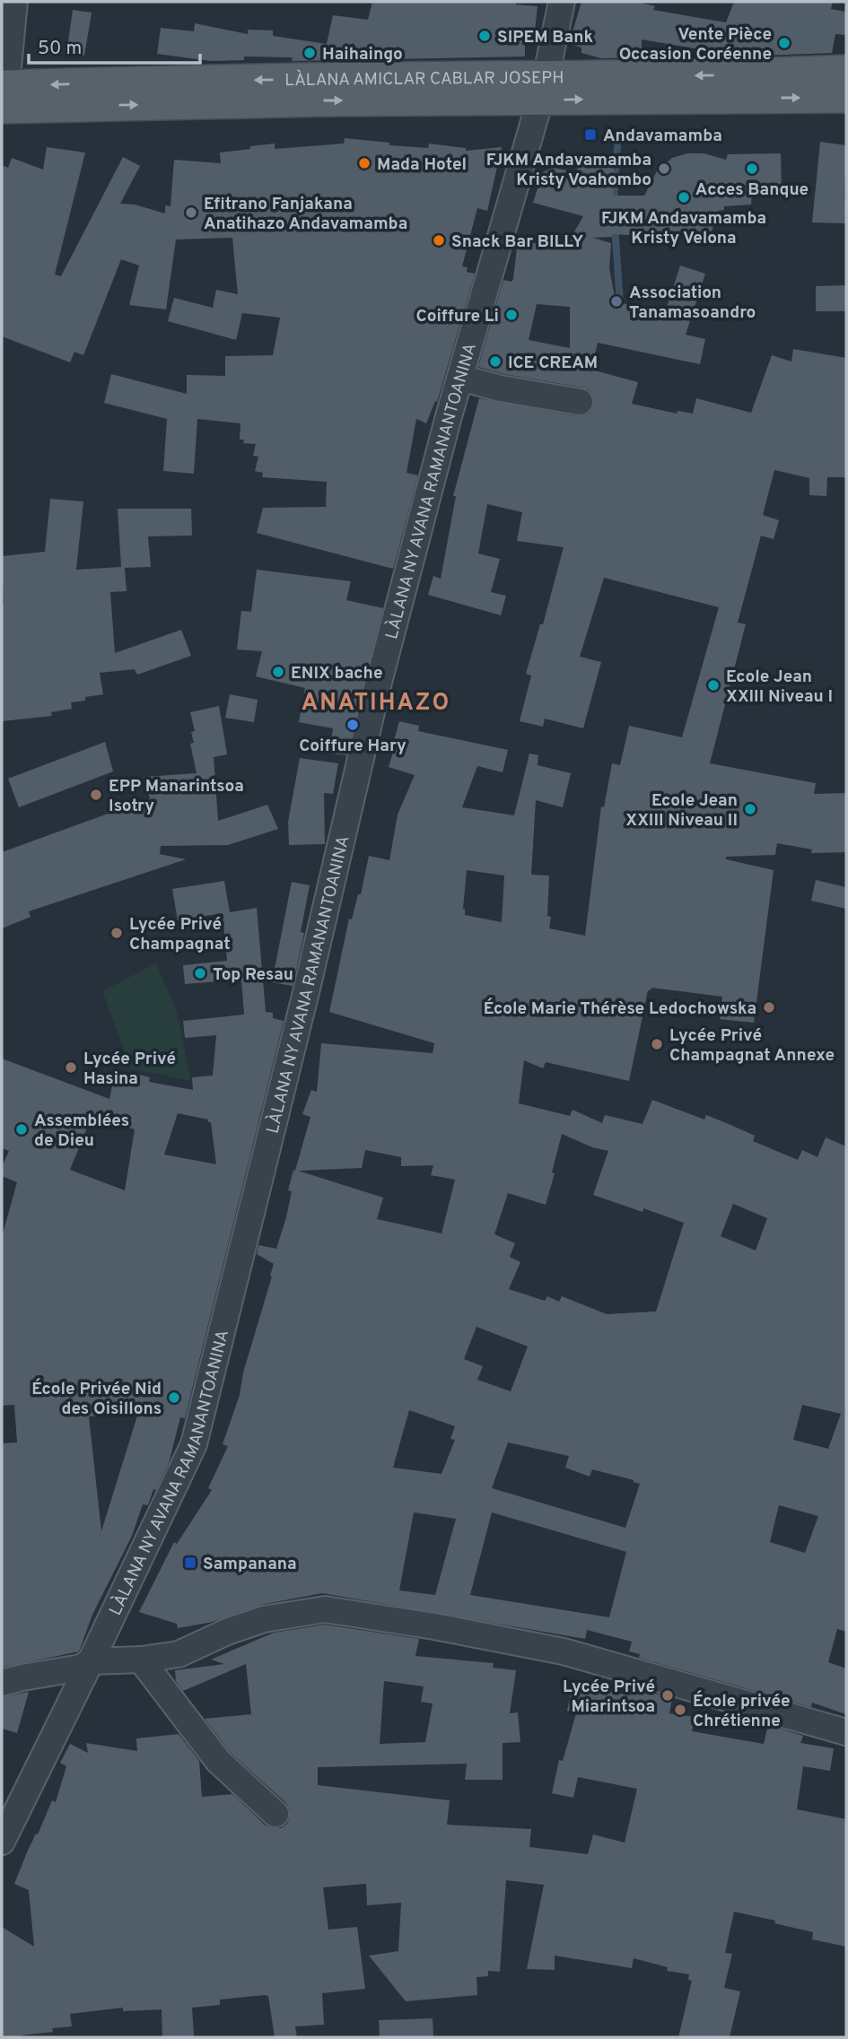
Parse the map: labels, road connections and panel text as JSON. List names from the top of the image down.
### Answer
{
  "streets": {
    "main road": ["LÀLANA AMICLAR CABLAR JOSEPH"],
    "street": ["LÀLANA NY AVANA RAMANANTOANINA"]
  },
  "crossings": [
    ["LÀLANA AMICLAR CABLAR JOSEPH", "LÀLANA NY AVANA RAMANANTOANINA"]
  ],
  "districts": ["ANATIHAZO"],
  "places": {
    "other": [
      "SIPEM Bank",
      "Vente Pièce Occasion Coréenne",
      "Haihaingo",
      "Mada Hotel",
      "FJKM Andavamamba Kristy Voahombo",
      "Acces Banque",
      "FJKM Andavamamba Kristy Velona",
      "Efitrano Fanjakana Anatihazo Andavamamba",
      "Snack Bar BILLY",
      "Association Tanamasoandro",
      "Coiffure Li",
      "ICE CREAM",
      "ENIX bache",
      "Ecole Jean XXIII Niveau I",
      "Coiffure Hary",
      "EPP Manarintsoa Isotry",
      "Ecole Jean XXIII Niveau II",
      "Lycée Privé Champagnat",
      "Top Resau",
      "École Marie Thérèse Ledochowska",
      "Lycée Privé Champagnat Annexe",
      "Lycée Privé Hasina",
      "Assemblées de Dieu",
      "École Privée Nid des Oisillons",
      "Lycée Privé Miarintsoa",
      "École privée Chrétienne"
    ],
    "transit": ["Andavamamba", "Sampanana"]
  },
  "scale_bar": "50 m"
}
